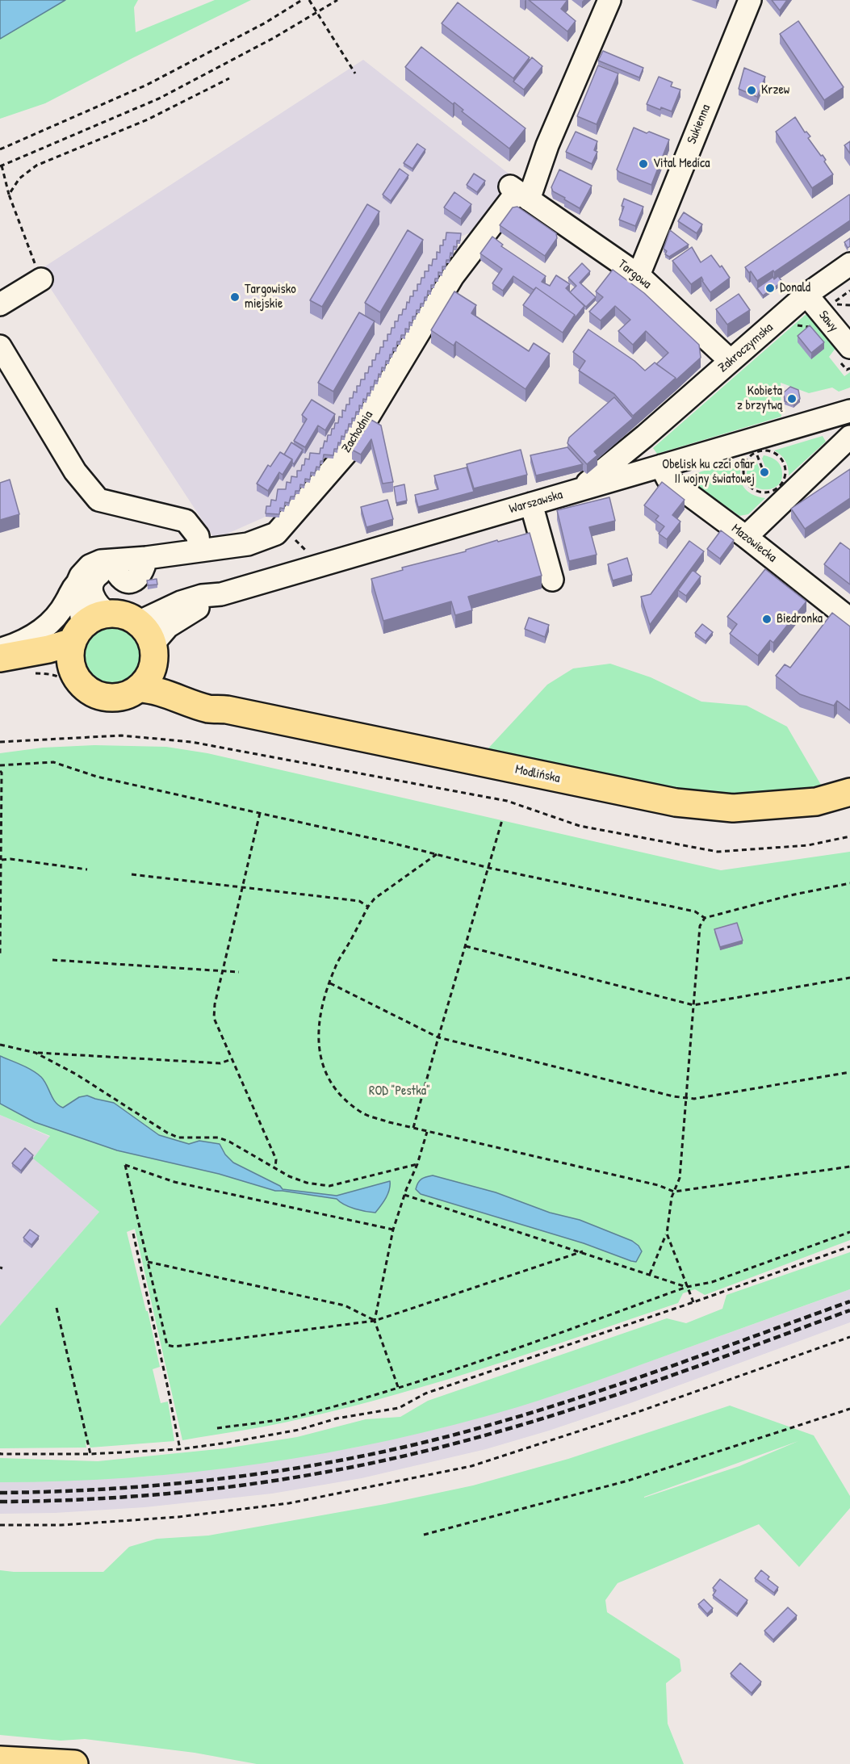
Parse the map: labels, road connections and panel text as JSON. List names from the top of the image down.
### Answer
{
  "streets": {
    "main road": ["Modlińska"],
    "street": [
      "Sukienna",
      "Targowa",
      "Sawy",
      "Zakroczymska",
      "Zachodnia",
      "Warszawska",
      "Mazowiecka"
    ]
  },
  "crossings": [
    ["Sukienna", "Targowa"],
    ["Targowa", "Zakroczymska"],
    ["Targowa", "Zachodnia"],
    ["Sawy", "Zakroczymska"],
    ["Zakroczymska", "Warszawska"],
    ["Warszawska", "Mazowiecka"],
    ["Warszawska", "Modlińska"]
  ],
  "parks": ["ROD \"Pestka\""],
  "places": [
    "Krzew",
    "Vital Medica",
    "Donald",
    "Targowisko miejskie",
    "Kobieta z brzytwą",
    "Obelisk ku czci ofiar II wojny światowej",
    "Biedronka"
  ]
}
